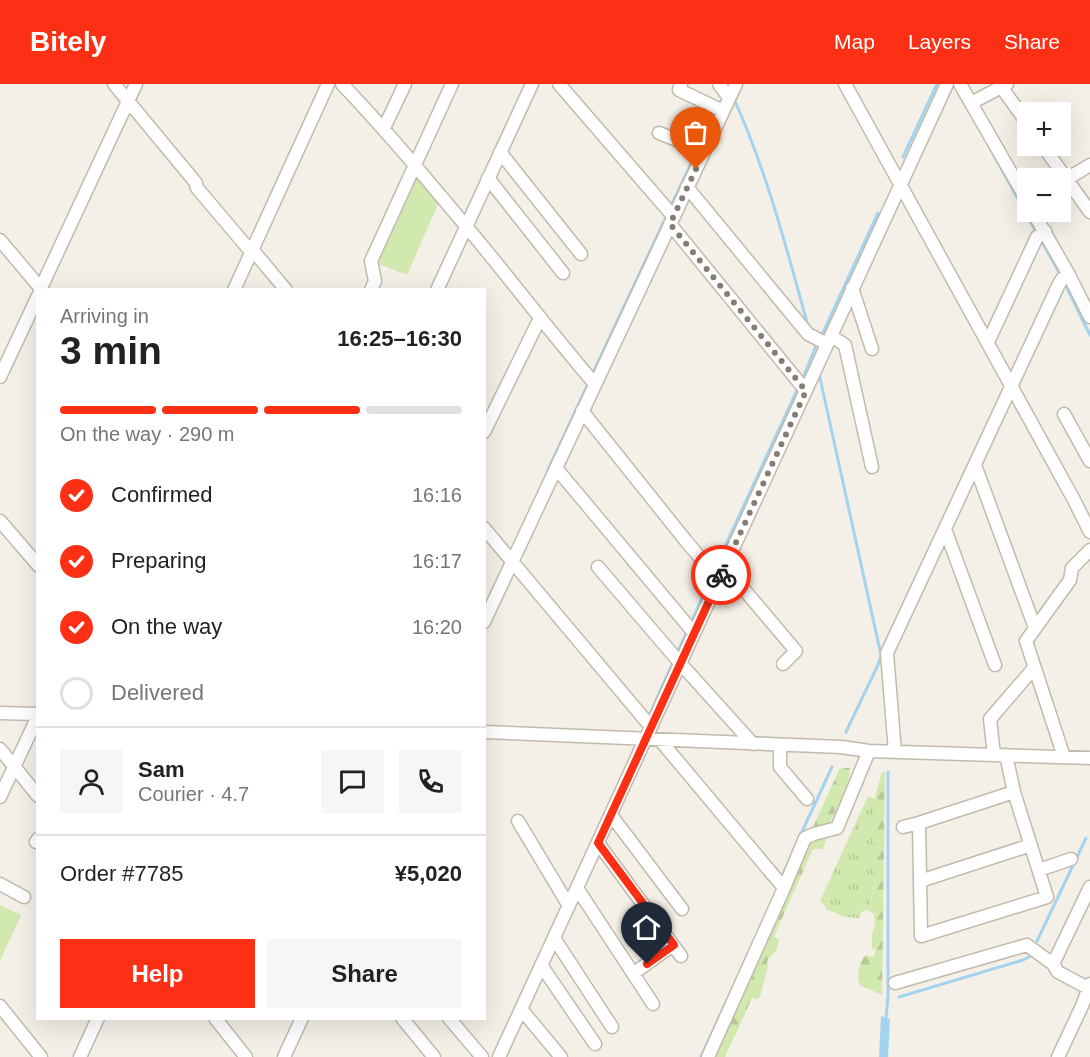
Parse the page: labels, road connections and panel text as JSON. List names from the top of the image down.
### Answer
{
  "page": {
    "header": "Bitely",
    "nav": ["Map", "Layers", "Share"],
    "map_buttons": ["+", "−"],
    "heading": ["3 min", "Arriving in", "16:25–16:30"],
    "panel": [
      "Sam",
      "Courier · 4.7",
      "Order #7785",
      "¥5,020"
    ],
    "bar": "On the way · 290 m",
    "list": [
      ["Confirmed", "16:16"],
      ["Preparing", "16:17"],
      ["On the way", "16:20"],
      "Delivered"
    ],
    "buttons": ["Help", "Share"]
  }
}
